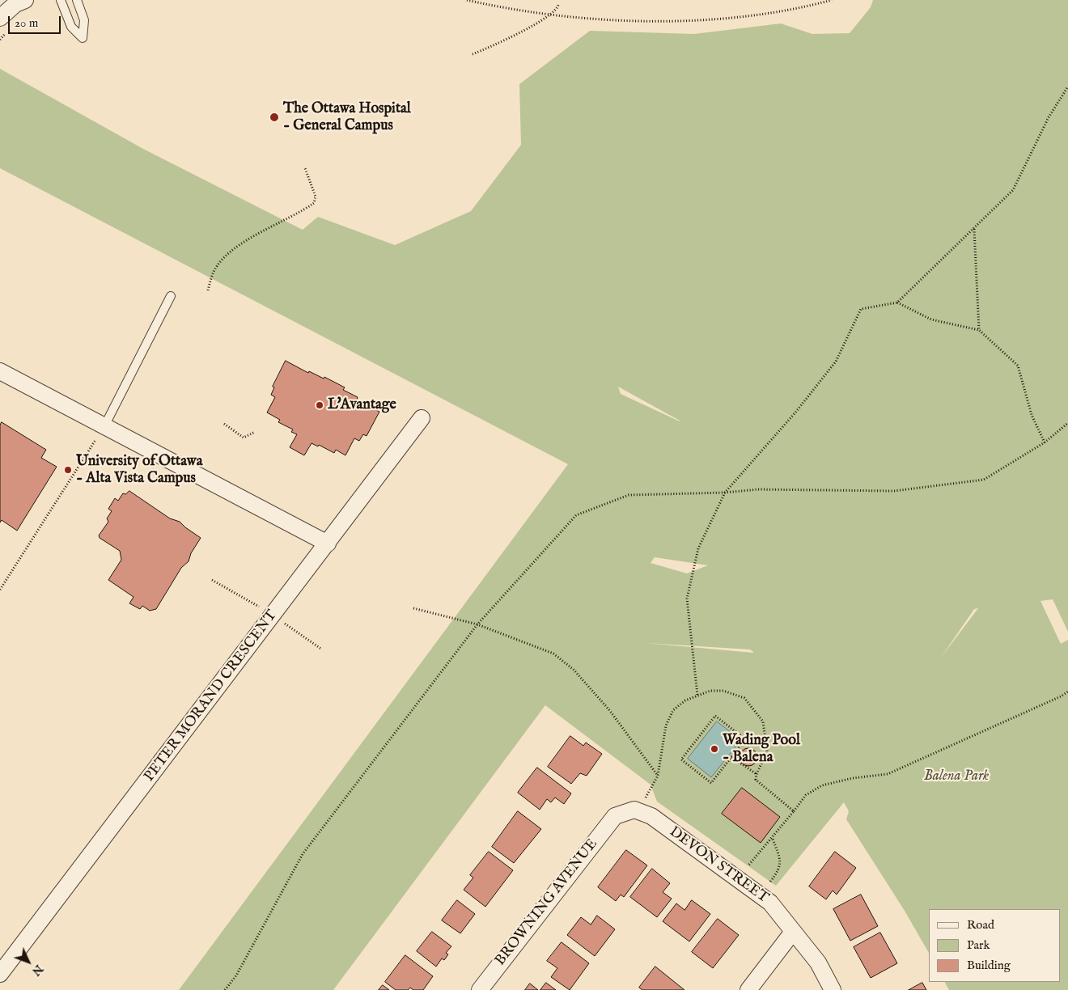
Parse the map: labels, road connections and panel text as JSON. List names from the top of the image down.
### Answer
{
  "streets": {
    "street": ["PETER MORAND CRESCENT", "DEVON STREET", "BROWNING AVENUE"]
  },
  "crossings": [
    ["DEVON STREET", "BROWNING AVENUE"]
  ],
  "parks": ["Balena Park"],
  "places": [
    "The Ottawa Hospital - General Campus",
    "L'Avantage",
    "University of Ottawa - Alta Vista Campus",
    "Wading Pool - Balena"
  ],
  "legend": ["Road", "Park", "Building"],
  "scale_bar": "20 m",
  "north": "bottom right"
}
